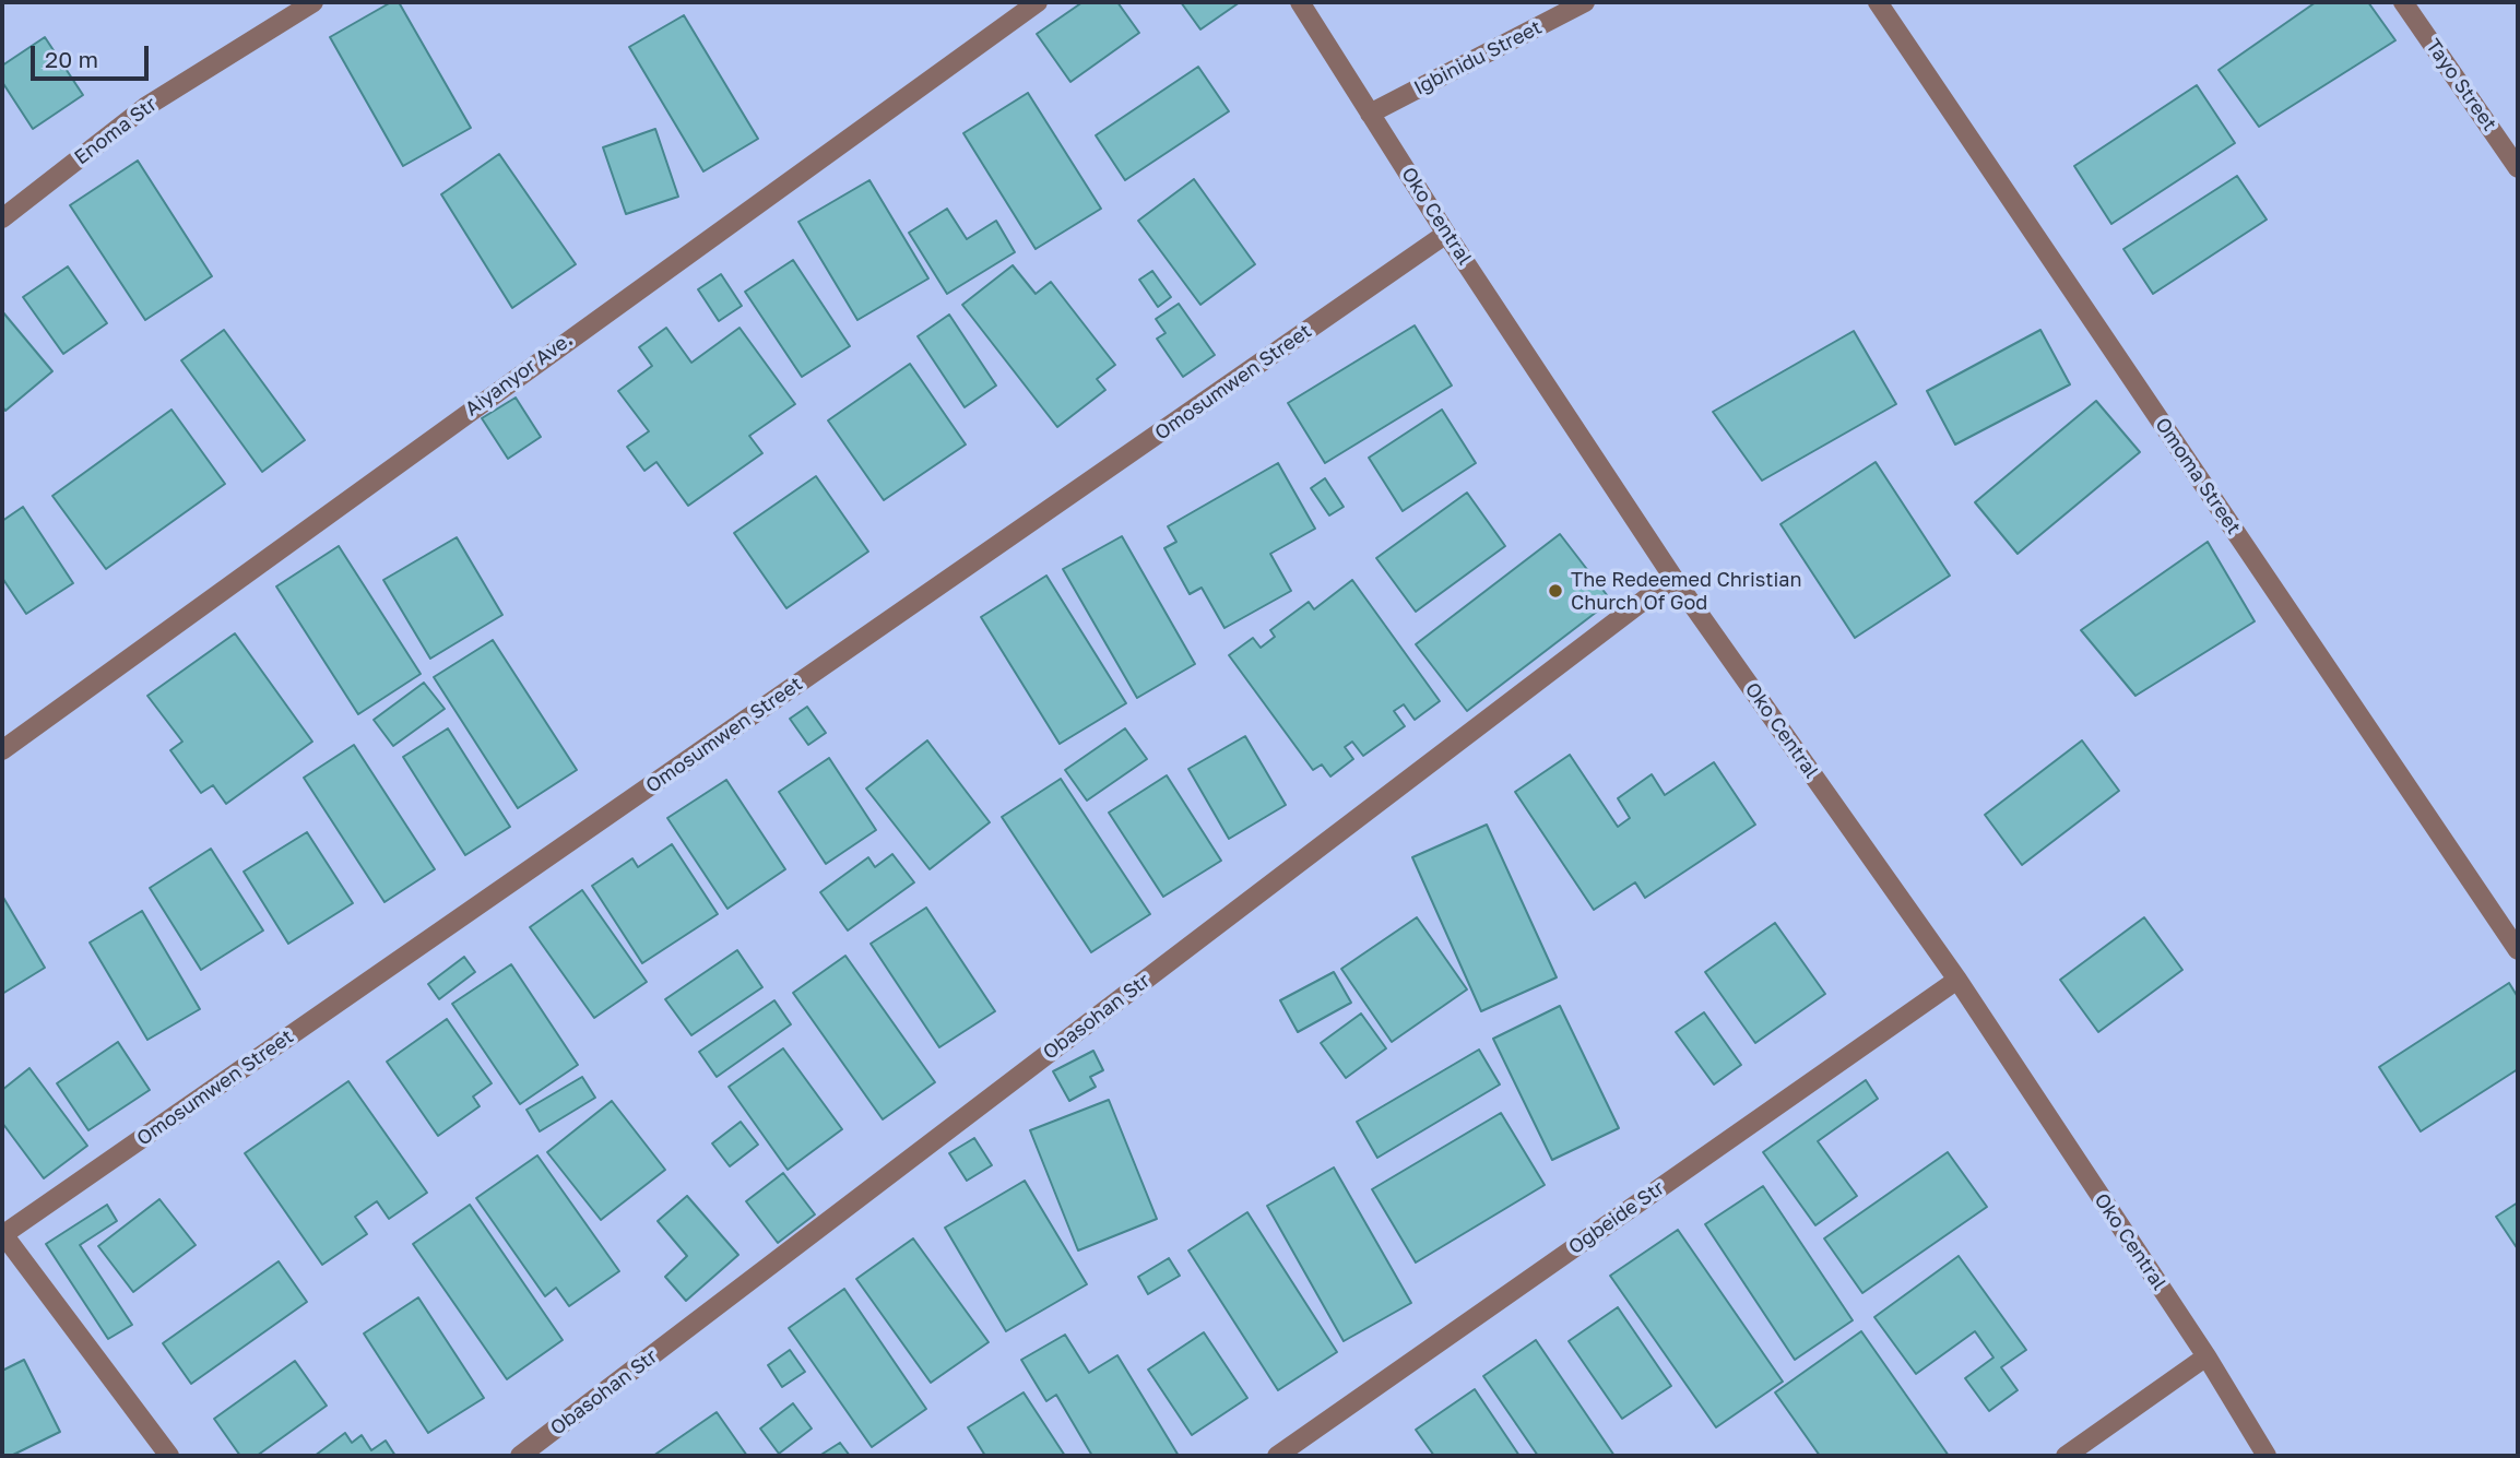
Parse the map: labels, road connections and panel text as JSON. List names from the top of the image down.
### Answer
{
  "streets": {
    "street": [
      "Igbinidu Street",
      "Tayo Street",
      "Enoma Str",
      "Oko Central",
      "Aiyanyor Ave.",
      "Omosumwen Street",
      "Omoma Street",
      "Obasohan Str",
      "Ogbeide Str"
    ]
  },
  "crossings": [
    ["Igbinidu Street", "Oko Central"],
    ["Oko Central", "Omosumwen Street"],
    ["Oko Central", "Obasohan Str"],
    ["Oko Central", "Ogbeide Str"]
  ],
  "places": ["The Redeemed Christian Church Of God"],
  "scale_bar": "20 m"
}
